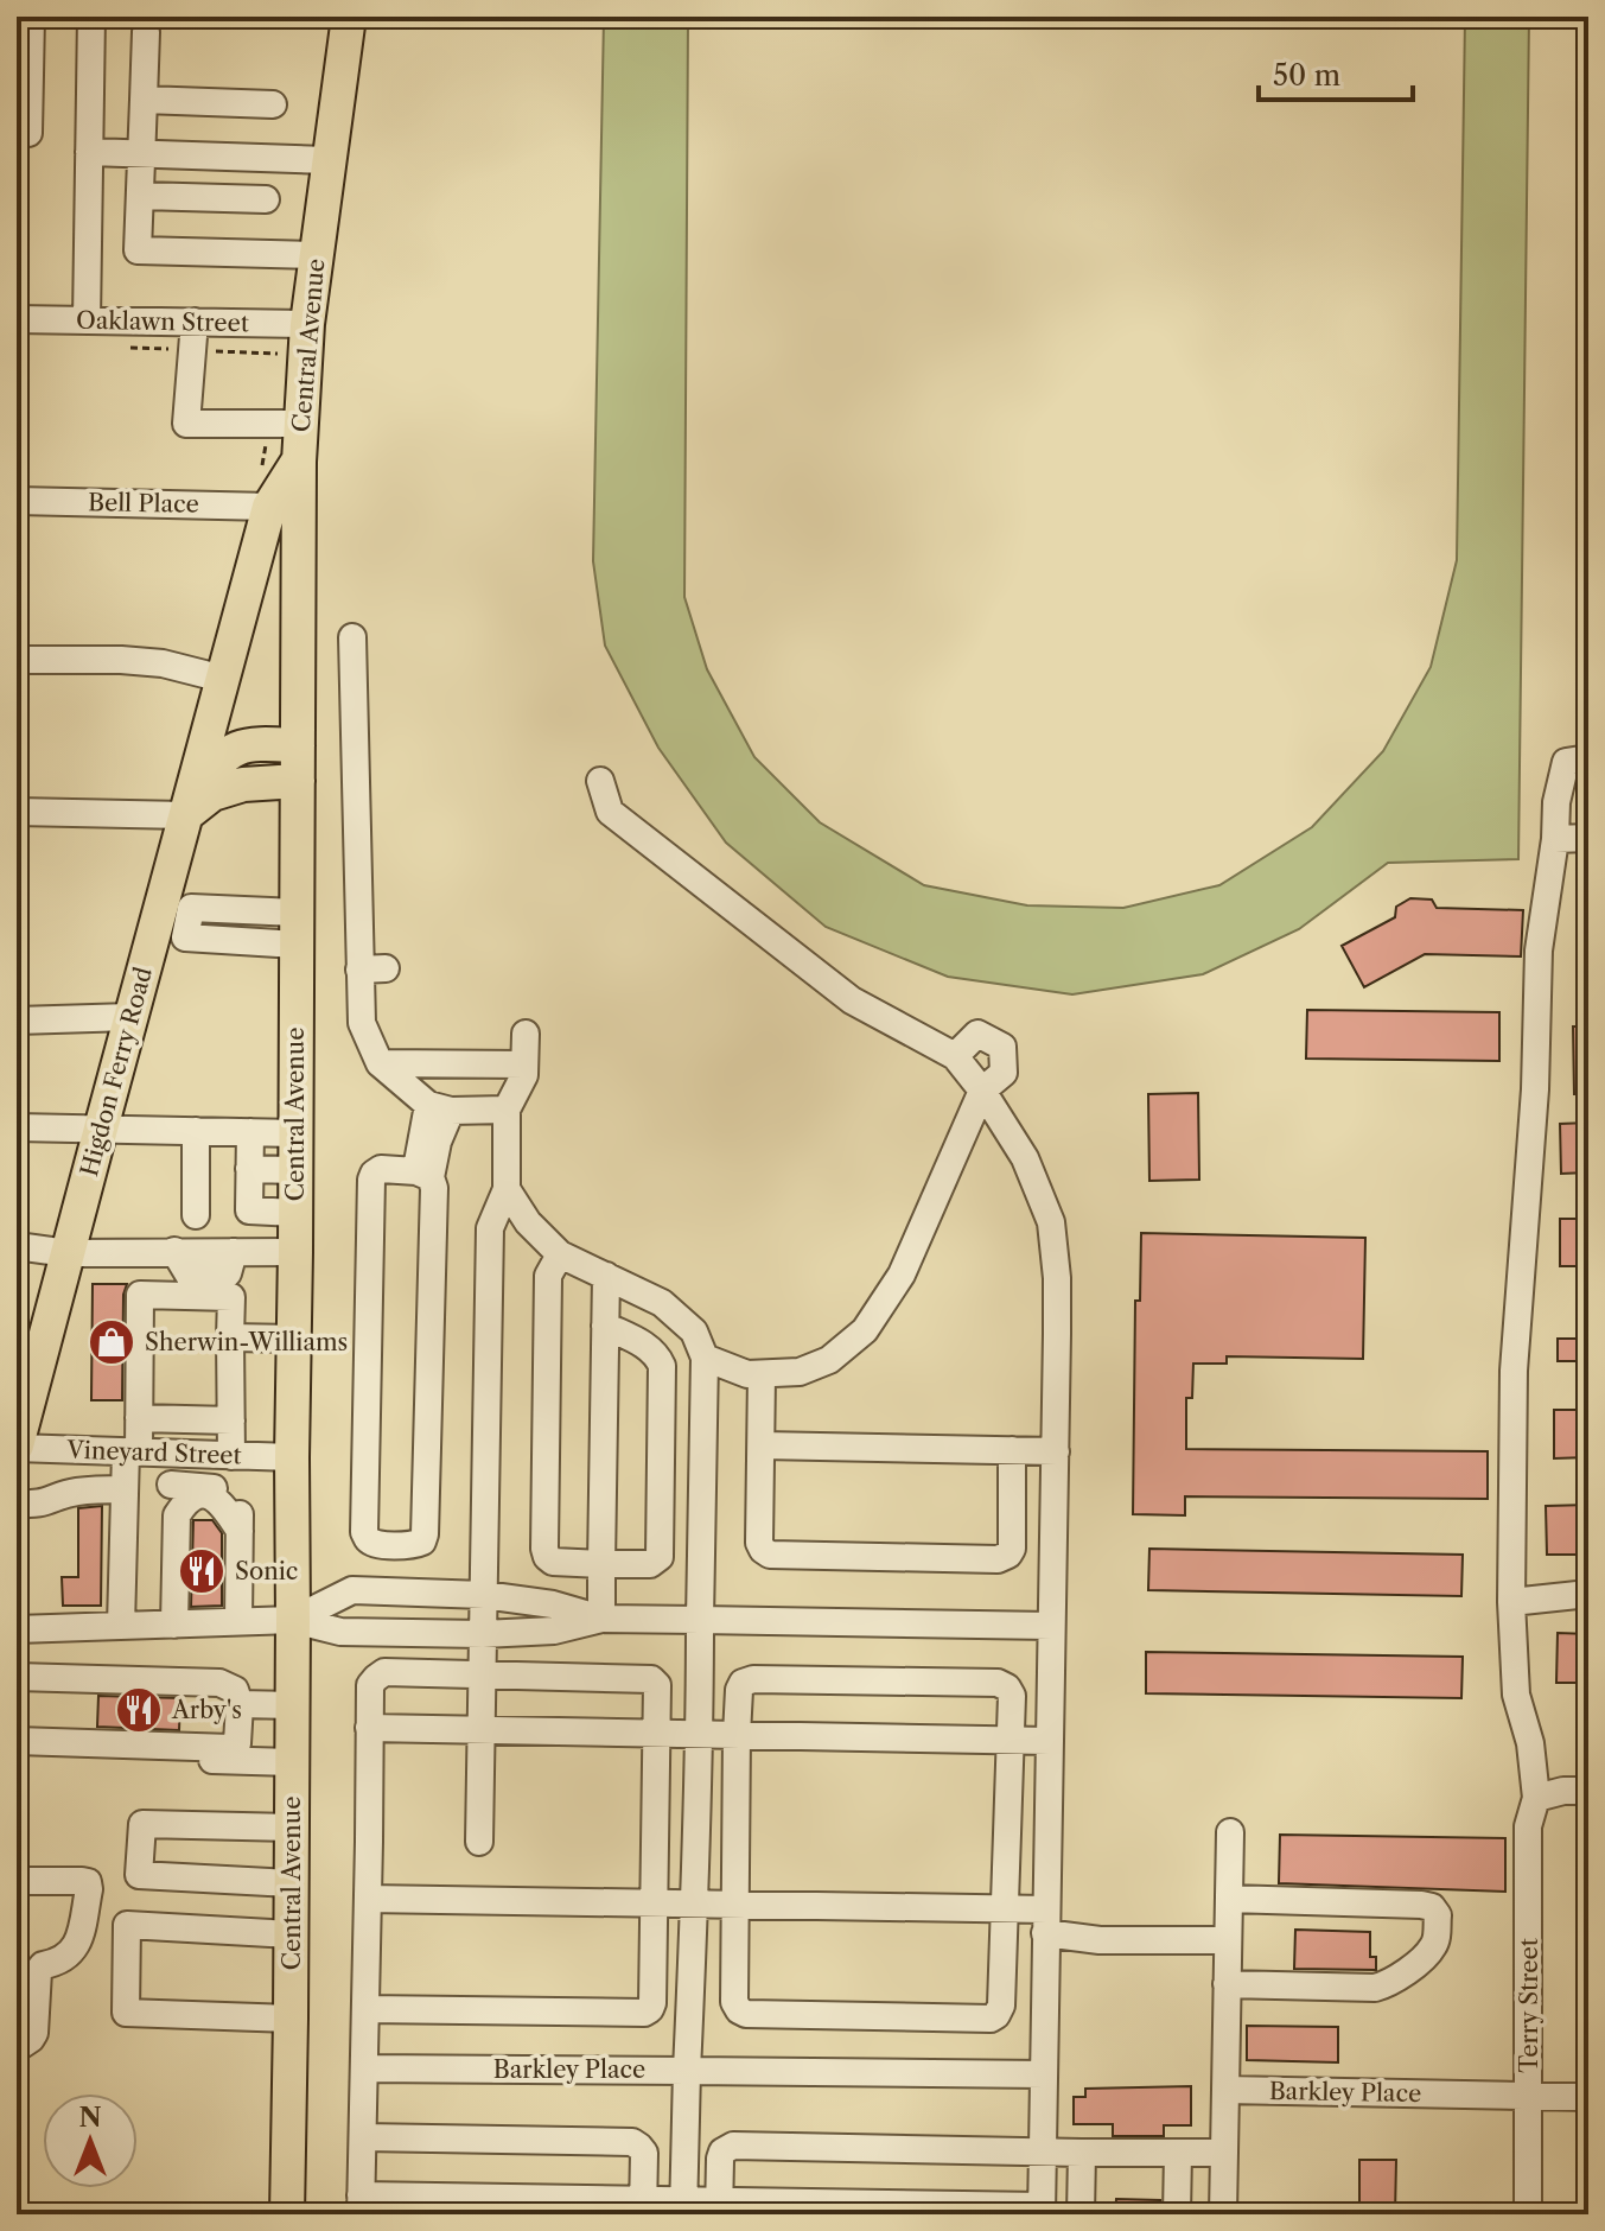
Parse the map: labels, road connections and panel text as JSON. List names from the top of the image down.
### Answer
{
  "streets": {
    "main road": ["Central Avenue", "Higdon Ferry Road"],
    "street": [
      "Oaklawn Street",
      "Bell Place",
      "Vineyard Street",
      "Terry Street",
      "Barkley Place"
    ]
  },
  "crossings": [
    ["Oaklawn Street", "Central Avenue"],
    ["Central Avenue", "Vineyard Street"],
    ["Higdon Ferry Road", "Vineyard Street"],
    ["Terry Street", "Barkley Place"]
  ],
  "places": {
    "shop": ["Sherwin-Williams"],
    "restaurant": ["Sonic", "Arby's"]
  },
  "scale_bar": "50 m",
  "north": "top"
}
